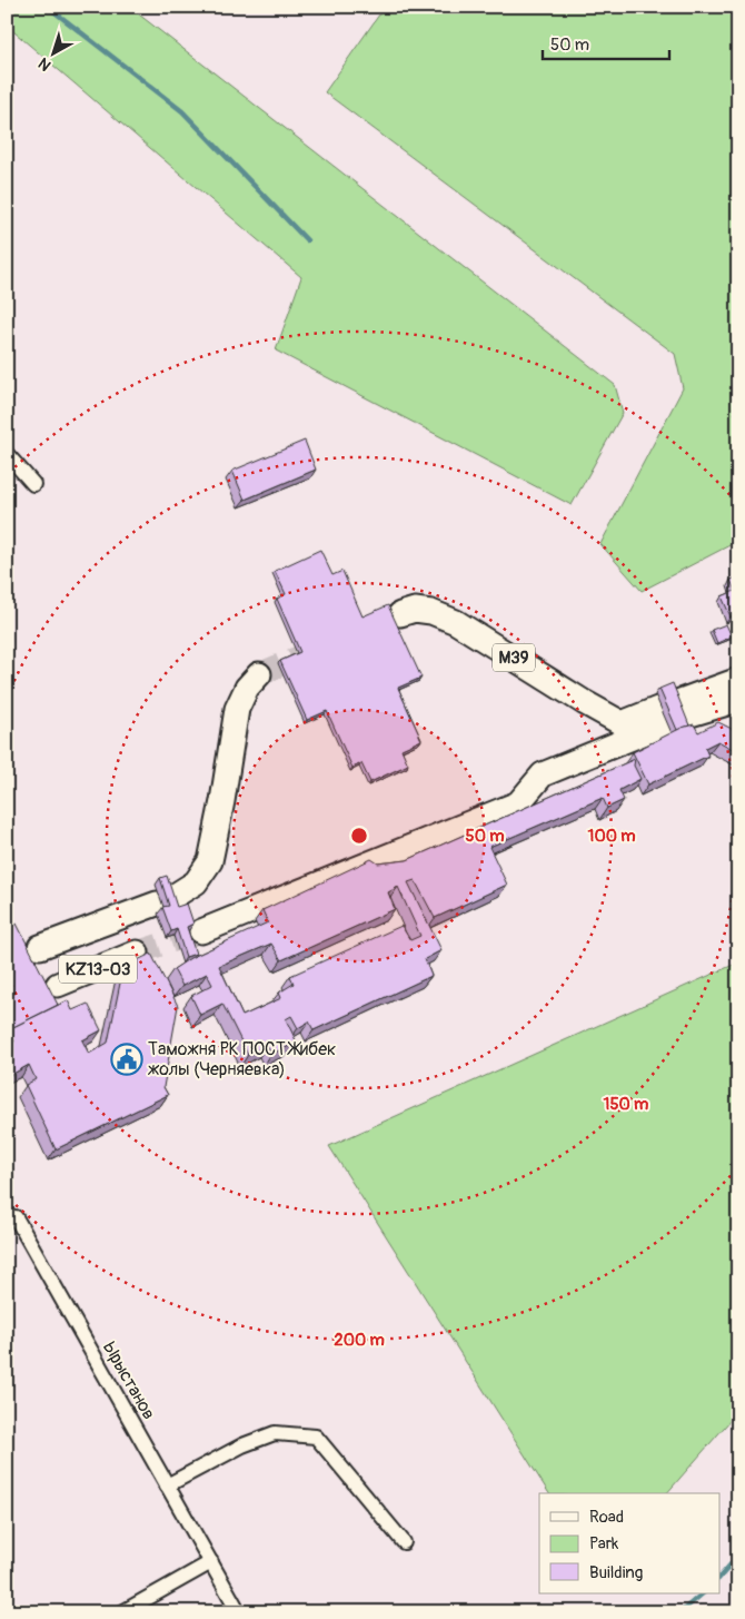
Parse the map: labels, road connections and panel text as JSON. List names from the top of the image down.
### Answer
{
  "streets": {
    "highway": ["M39", "KZ13-03"],
    "street": ["Ырыстанов"]
  },
  "places": {
    "public building": ["Таможня РК ПОСТ Жибек жолы (Черняевка)"]
  },
  "legend": ["Road", "Park", "Building"],
  "scale_bar": "50 m",
  "north": "bottom left",
  "rings": [
    "50 m",
    "100 m",
    "150 m",
    "200 m"
  ]
}
